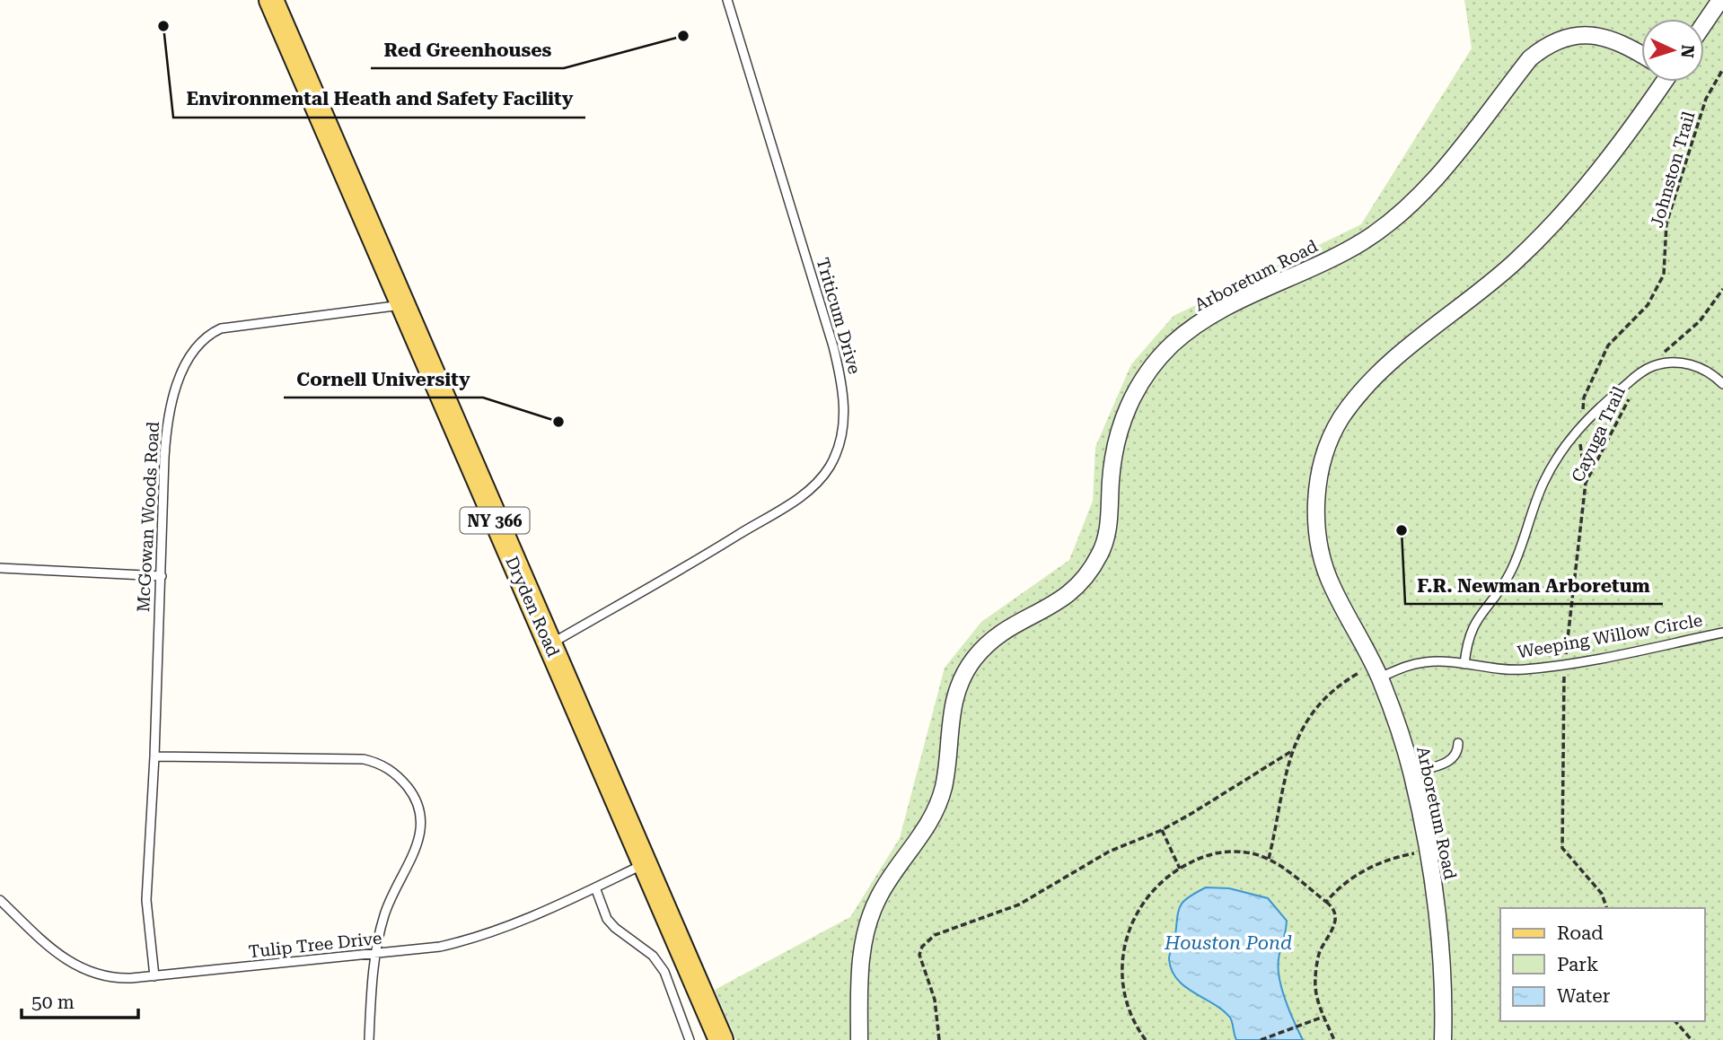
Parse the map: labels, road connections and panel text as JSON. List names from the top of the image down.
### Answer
{
  "streets": {
    "main road": ["NY 366", "Dryden Road"],
    "street": ["Arboretum Road"],
    "lane": [
      "Triticum Drive",
      "McGowan Woods Road",
      "Weeping Willow Circle",
      "Tulip Tree Drive"
    ],
    "path": ["Johnston Trail", "Cayuga Trail"]
  },
  "crossings": [
    ["Johnston Trail", "Cayuga Trail"],
    ["Arboretum Road", "Weeping Willow Circle"],
    ["Triticum Drive", "Dryden Road"],
    ["Cayuga Trail", "Weeping Willow Circle"],
    ["McGowan Woods Road", "Dryden Road"],
    ["McGowan Woods Road", "Tulip Tree Drive"],
    ["Dryden Road", "Tulip Tree Drive"]
  ],
  "water": ["Houston Pond"],
  "places": [
    "Environmental Heath and Safety Facility",
    "Red Greenhouses",
    "Cornell University",
    "F.R. Newman Arboretum"
  ],
  "legend": ["Road", "Park", "Water"],
  "scale_bar": "50 m",
  "north": "right"
}
